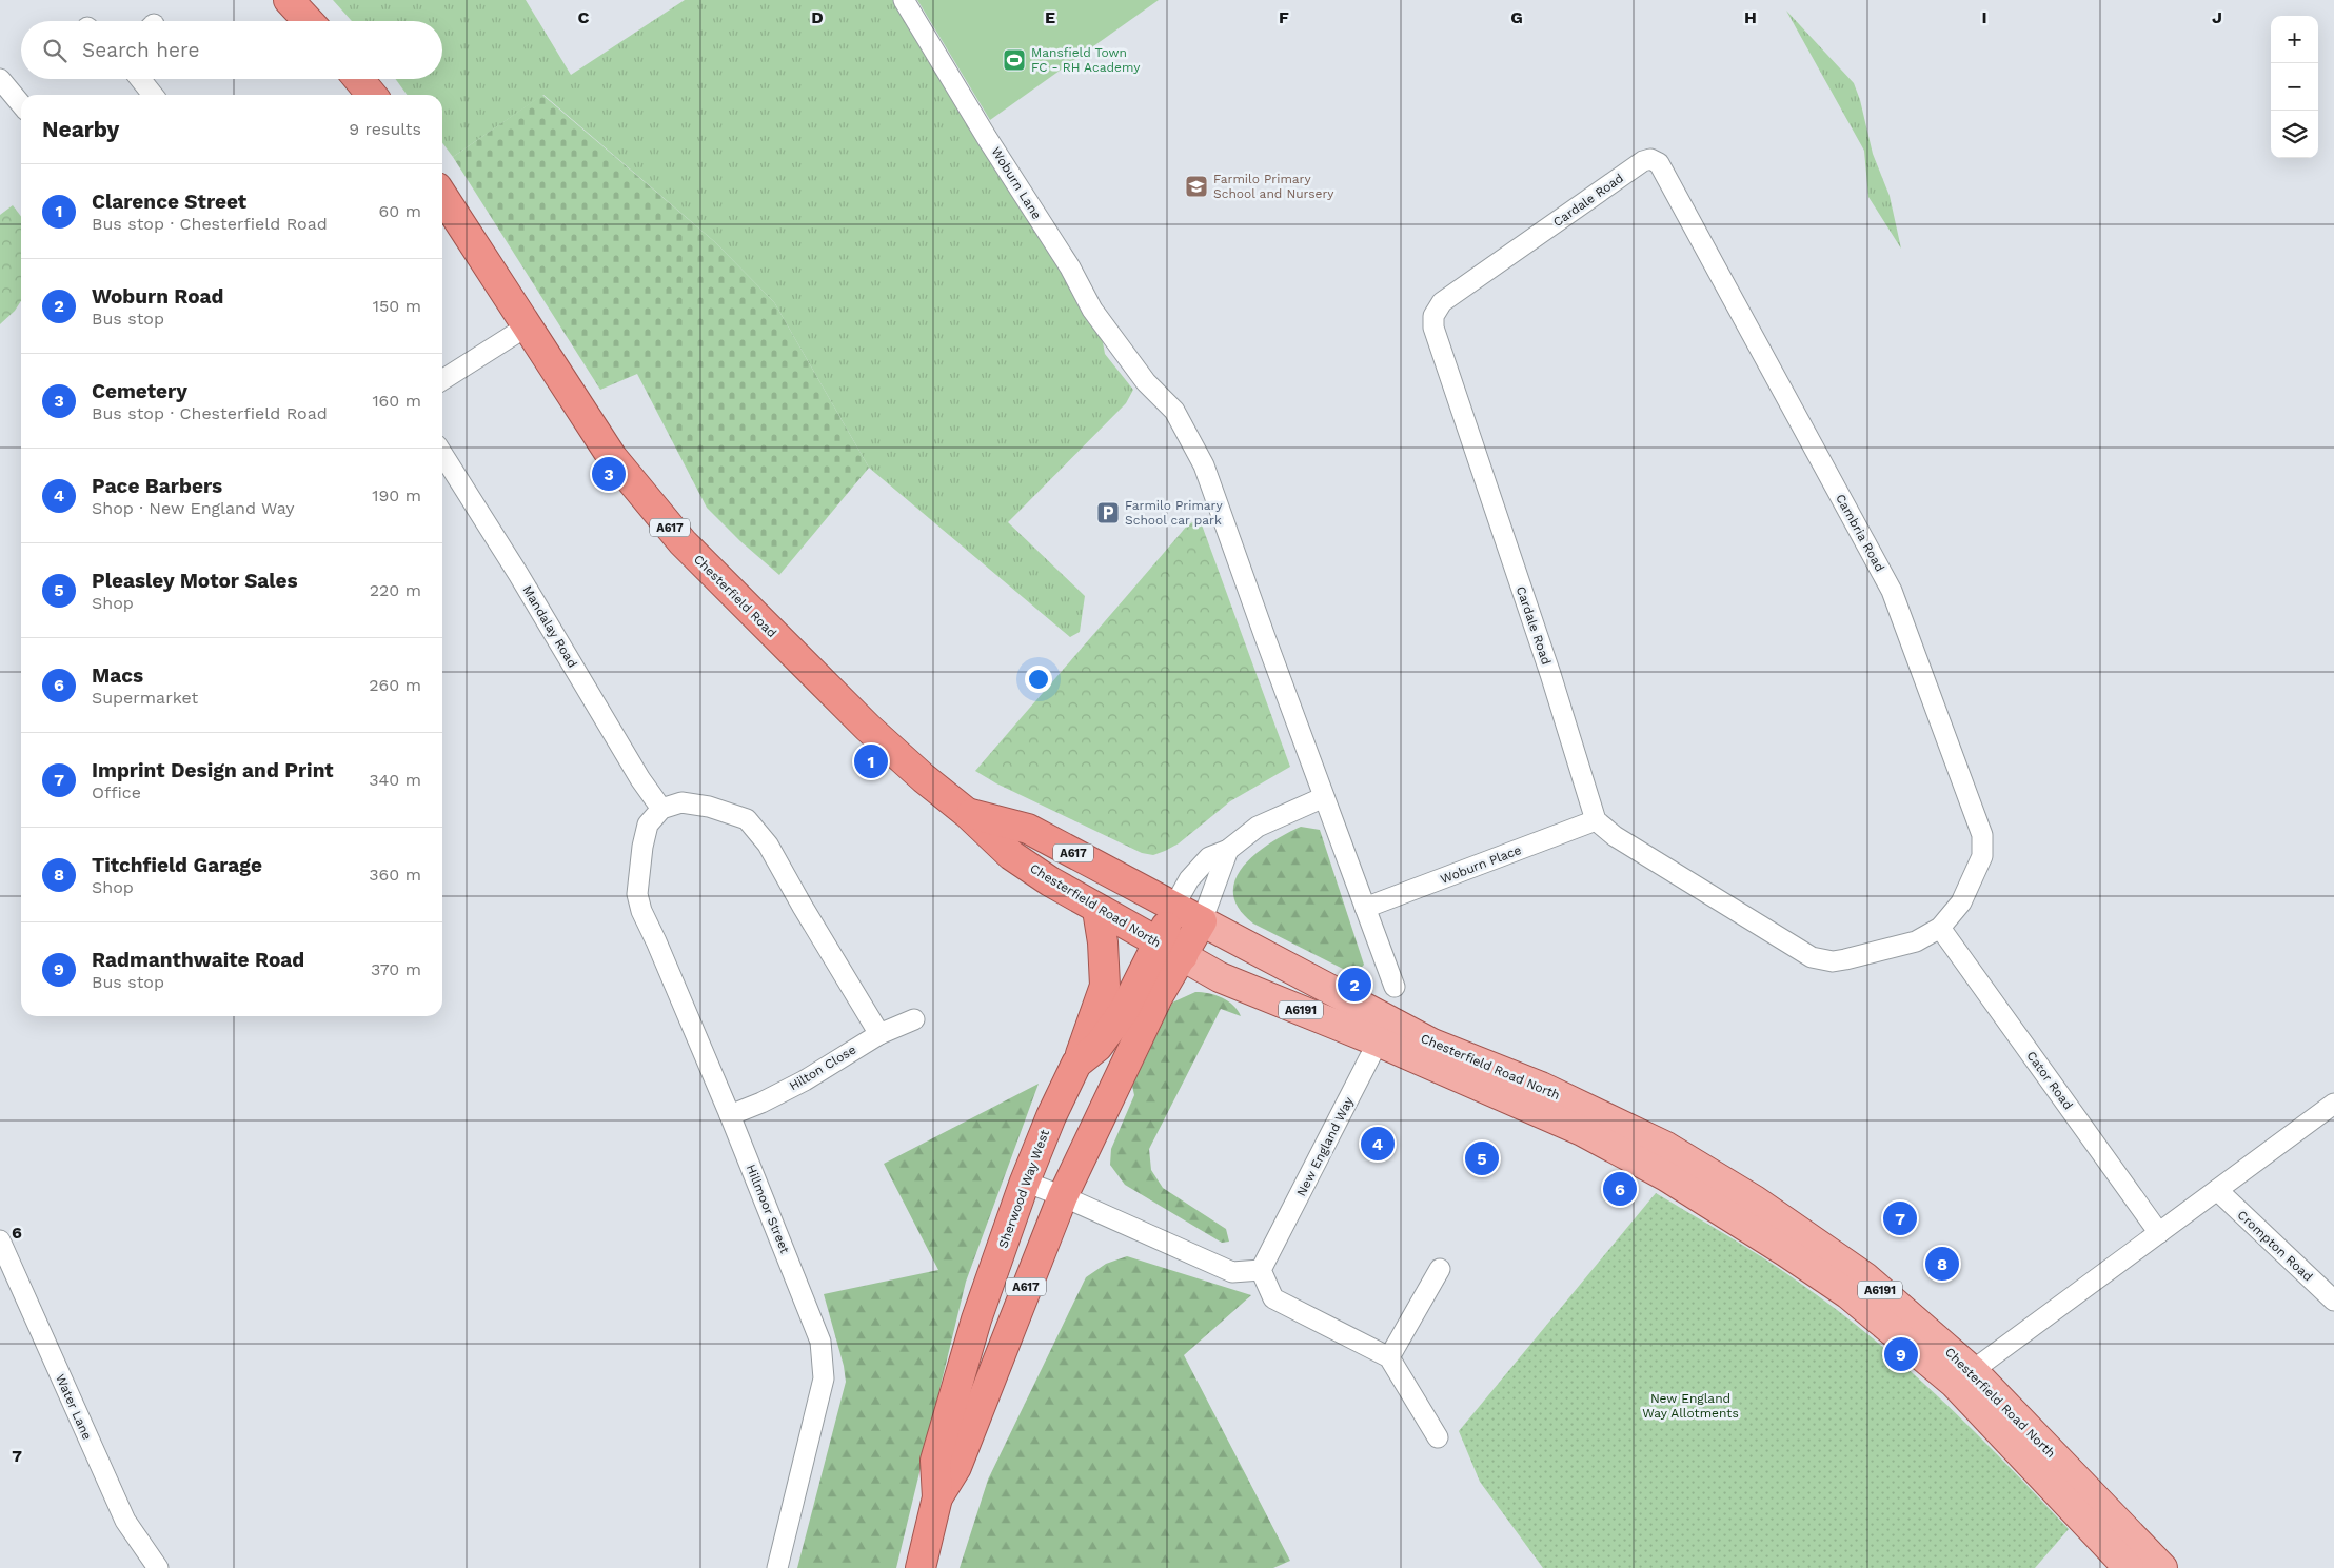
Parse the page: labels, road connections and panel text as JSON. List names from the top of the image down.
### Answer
{
  "streets": {
    "highway": [
      "A617",
      "Chesterfield Road",
      "Chesterfield Road North",
      "Sherwood Way West"
    ],
    "main road": ["A6191"],
    "street": [
      "Woburn Lane",
      "Cardale Road",
      "Cambria Road",
      "Mandalay Road",
      "Woburn Place",
      "Hilton Close",
      "Cator Road",
      "New England Way",
      "Hillmoor Street",
      "Crompton Road",
      "Water Lane"
    ]
  },
  "crossings": [
    ["Woburn Lane", "Woburn Place"],
    ["Cardale Road", "Cambria Road"],
    ["Cardale Road", "Woburn Place"],
    ["A617", "Chesterfield Road North"],
    ["A617", "Sherwood Way West"],
    ["Cambria Road", "Cator Road"],
    ["Chesterfield Road", "Chesterfield Road North"],
    ["Mandalay Road", "Hillmoor Street"],
    ["Chesterfield Road North", "New England Way"],
    ["Chesterfield Road North", "Sherwood Way West"],
    ["Hilton Close", "Hillmoor Street"]
  ],
  "parks": ["New England Way Allotments"],
  "places": {
    "sports": ["Mansfield Town FC - RH Academy"],
    "school or university": ["Farmilo Primary School and Nursery"],
    "parking": ["Farmilo Primary School car park"]
  },
  "page": {
    "map_buttons": ["+", "−"],
    "search": "Search here",
    "heading": ["Nearby", "9 results"],
    "list": [
      {
        "mark": "1",
        "name": "Clarence Street",
        "note": "Bus stop · Chesterfield Road",
        "value": "60 m"
      },
      {
        "mark": "2",
        "name": "Woburn Road",
        "note": "Bus stop",
        "value": "150 m"
      },
      {
        "mark": "3",
        "name": "Cemetery",
        "note": "Bus stop · Chesterfield Road",
        "value": "160 m"
      },
      {
        "mark": "4",
        "name": "Pace Barbers",
        "note": "Shop · New England Way",
        "value": "190 m"
      },
      {
        "mark": "5",
        "name": "Pleasley Motor Sales",
        "note": "Shop",
        "value": "220 m"
      },
      {
        "mark": "6",
        "name": "Macs",
        "note": "Supermarket",
        "value": "260 m"
      },
      {
        "mark": "7",
        "name": "Imprint Design and Print",
        "note": "Office",
        "value": "340 m"
      },
      {
        "mark": "8",
        "name": "Titchfield Garage",
        "note": "Shop",
        "value": "360 m"
      },
      {
        "mark": "9",
        "name": "Radmanthwaite Road",
        "note": "Bus stop",
        "value": "370 m"
      }
    ],
    "pins": [
      "3",
      "1",
      "2",
      "4",
      "5",
      "6",
      "7",
      "8",
      "9"
    ]
  },
  "grid": {
    "columns": [
      "C",
      "D",
      "E",
      "F",
      "G",
      "H",
      "I",
      "J"
    ],
    "rows": ["6", "7"]
  }
}
